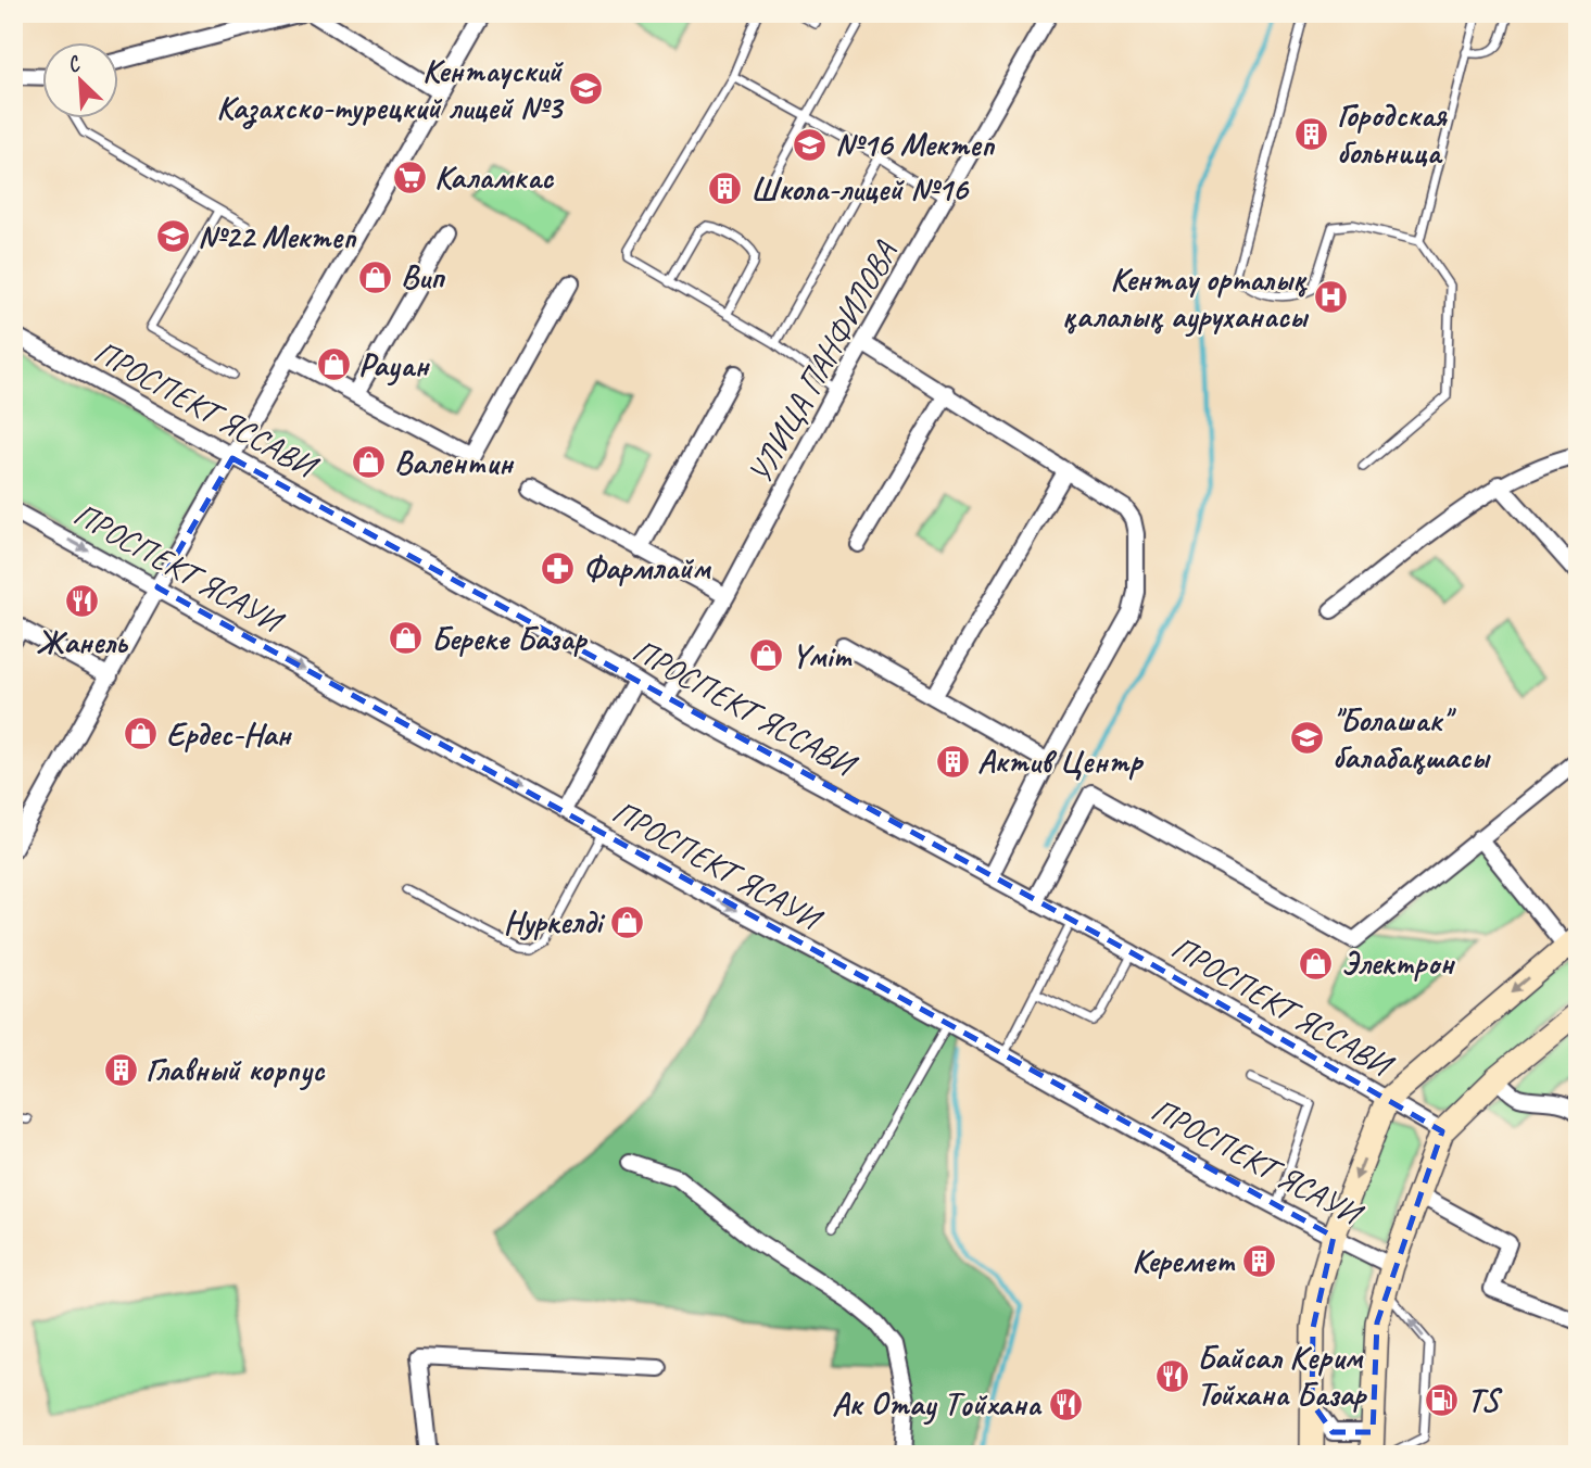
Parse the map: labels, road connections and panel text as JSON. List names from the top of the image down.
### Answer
{
  "streets": {
    "street": ["УЛИЦА ПАНФИЛОВА", "ПРОСПЕКТ ЯССАВИ", "ПРОСПЕКТ ЯСАУИ"]
  },
  "crossings": [
    ["УЛИЦА ПАНФИЛОВА", "ПРОСПЕКТ ЯССАВИ"]
  ],
  "one_way": ["ПРОСПЕКТ ЯСАУИ"],
  "places": {
    "school or university": [
      "Кентауский Казахско-турецкий лицей №3",
      "№16 Мектеп",
      "№22 Мектеп",
      "\"Болашак\" балабақшасы"
    ],
    "building": [
      "Городская больница",
      "Школа-лицей №16",
      "Актив Центр",
      "Главный корпус",
      "Керемет"
    ],
    "supermarket": ["Каламкас"],
    "shop": [
      "Вип",
      "Рауан",
      "Валентин",
      "Береке Базар",
      "Үміт",
      "Ердес-Нан",
      "Нуркелді",
      "Электрон"
    ],
    "hospital": ["Кентау орталық қалалық ауруханасы"],
    "pharmacy": ["Фармлайм"],
    "restaurant": ["Жанель", "Байсал Керим Тойхана Базар", "Ак Отау Тойхана"],
    "fuel station": ["TS"]
  },
  "north": "top left"
}
